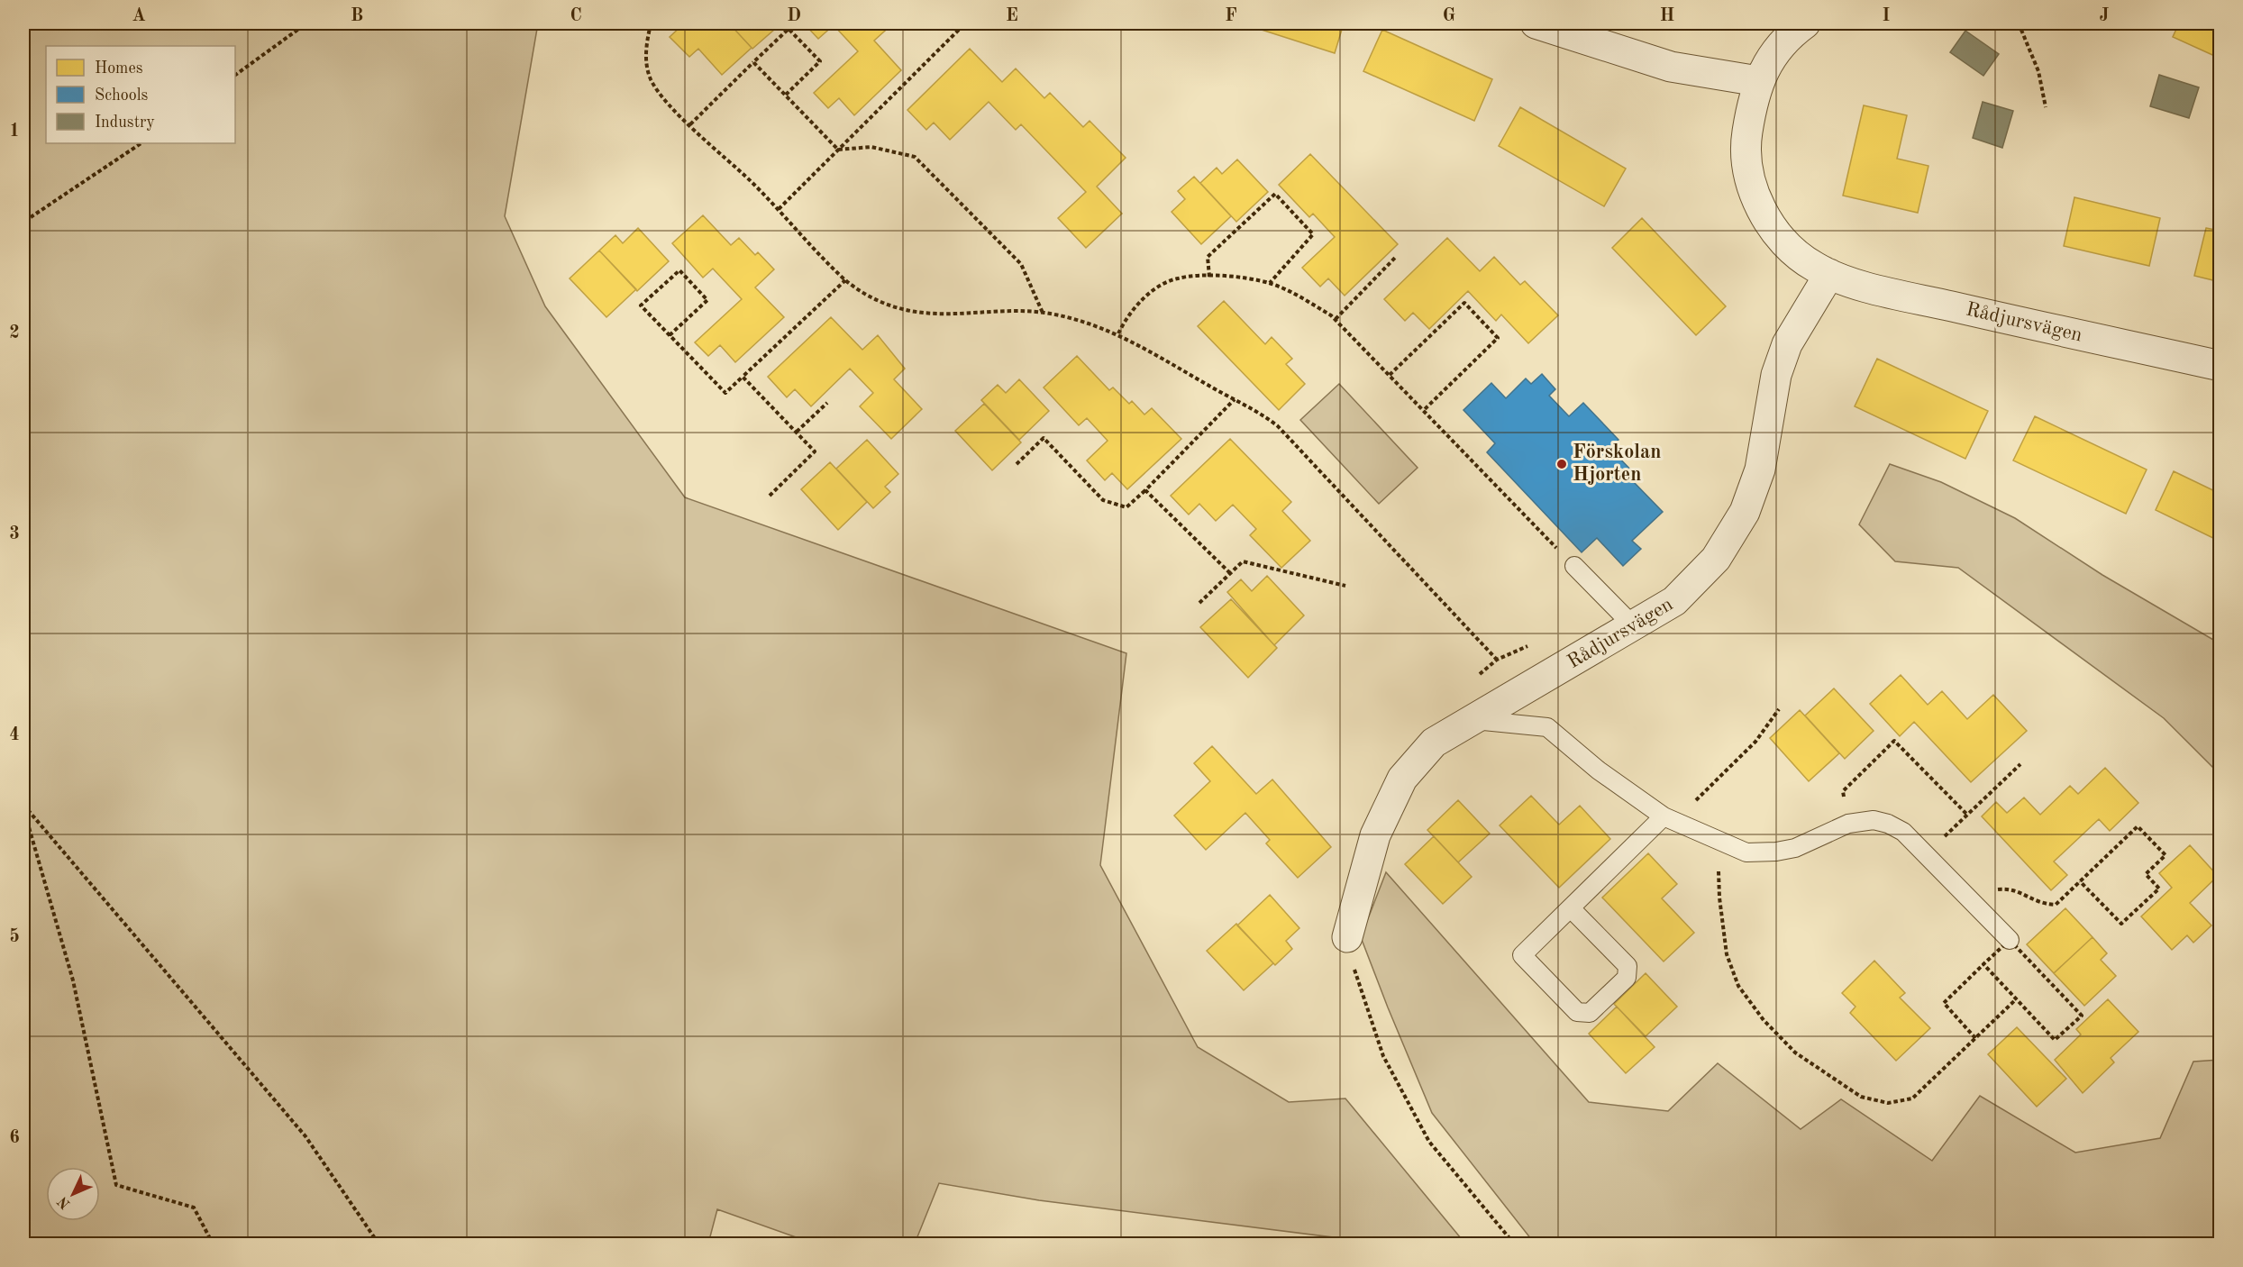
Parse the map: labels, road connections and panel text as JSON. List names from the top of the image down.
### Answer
{
  "streets": {
    "street": ["Rådjursvägen"]
  },
  "places": ["Förskolan Hjorten"],
  "legend": ["Homes", "Schools", "Industry"],
  "north": "bottom left",
  "grid": {
    "columns": [
      "A",
      "B",
      "C",
      "D",
      "E",
      "F",
      "G",
      "H",
      "I",
      "J"
    ],
    "rows": [
      "1",
      "2",
      "3",
      "4",
      "5",
      "6"
    ]
  }
}
